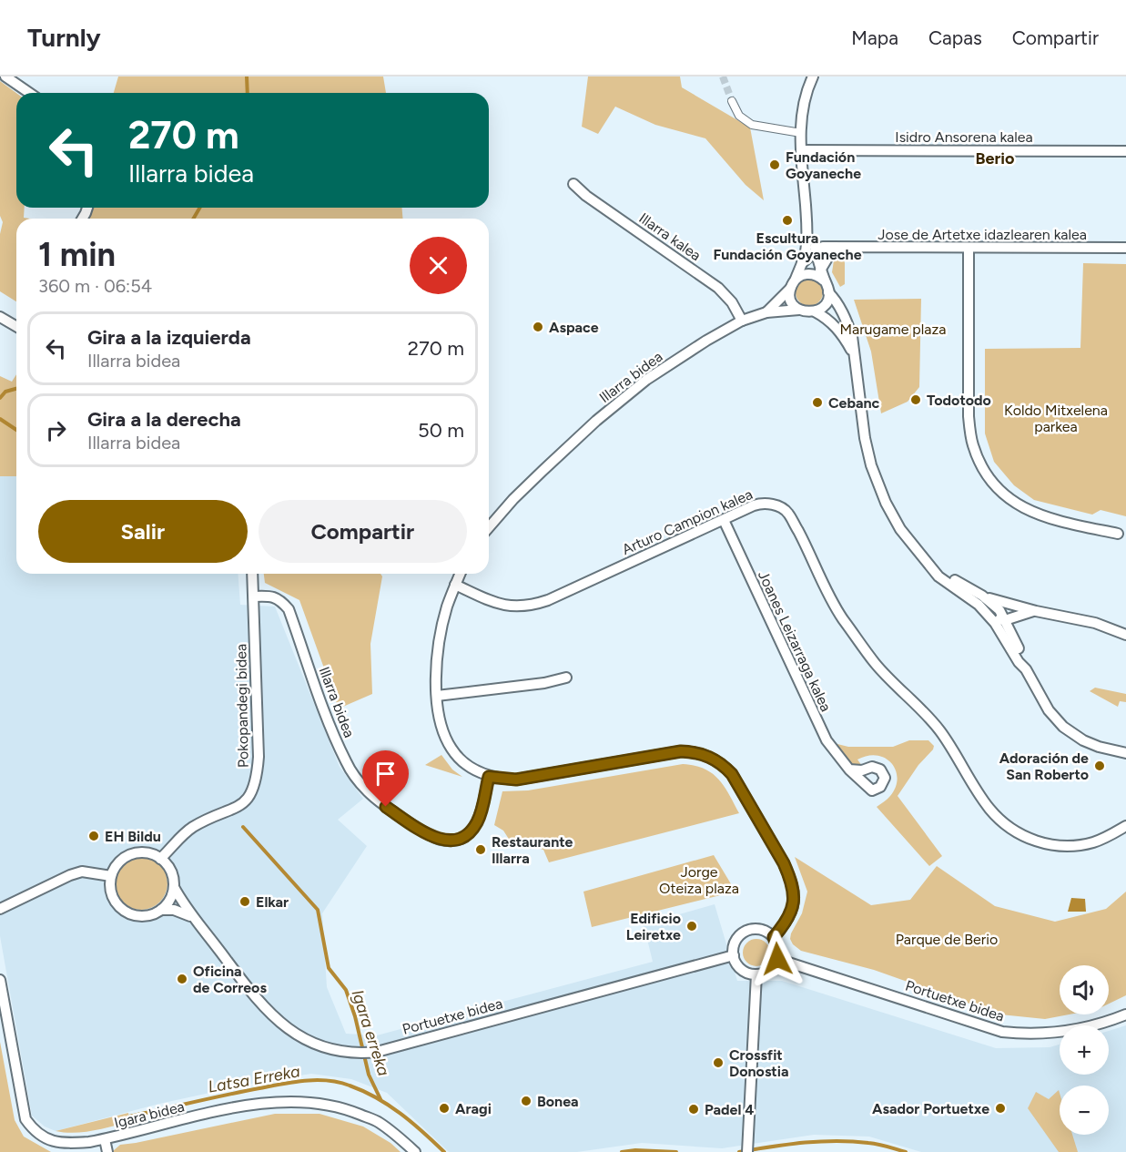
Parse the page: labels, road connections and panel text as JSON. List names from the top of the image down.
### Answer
{
  "streets": {
    "street": [
      "Isidro Ansorena kalea",
      "Jose de Artetxe idazlearen kalea",
      "Illarra kalea",
      "Illarra bidea",
      "Arturo Campion kalea",
      "Joanes Leizarraga kalea",
      "Pokopandegi bidea",
      "Portuetxe bidea",
      "Igara bidea"
    ]
  },
  "crossings": [
    ["Illarra kalea", "Illarra bidea"],
    ["Illarra bidea", "Pokopandegi bidea"],
    ["Arturo Campion kalea", "Joanes Leizarraga kalea"],
    ["Pokopandegi bidea", "Portuetxe bidea"]
  ],
  "districts": ["Berio"],
  "water": ["Igara erreka", "Latsa Erreka"],
  "parks": [
    "Marugame plaza",
    "Koldo Mitxelena parkea",
    "Jorge Oteiza plaza",
    "Parque de Berio"
  ],
  "places": [
    "Fundación Goyaneche",
    "Escultura Fundación Goyaneche",
    "Aspace",
    "Todotodo",
    "Cebanc",
    "Adoración de San Roberto",
    "EH Bildu",
    "Restaurante Illarra",
    "Elkar",
    "Edificio Leiretxe",
    "Oficina de Correos",
    "Crossfit Donostia",
    "Bonea",
    "Aragi",
    "Asador Portuetxe",
    "Padel 4"
  ],
  "page": {
    "header": "Turnly",
    "nav": ["Mapa", "Capas", "Compartir"],
    "turn": ["270 m", "Illarra bidea"],
    "heading": ["1 min", "360 m · 06:54"],
    "list": [
      {
        "name": "Gira a la izquierda",
        "note": "Illarra bidea",
        "value": "270 m"
      },
      {
        "name": "Gira a la derecha",
        "note": "Illarra bidea",
        "value": "50 m"
      }
    ],
    "buttons": ["Salir", "Compartir"],
    "map_buttons": ["+", "−"]
  }
}
